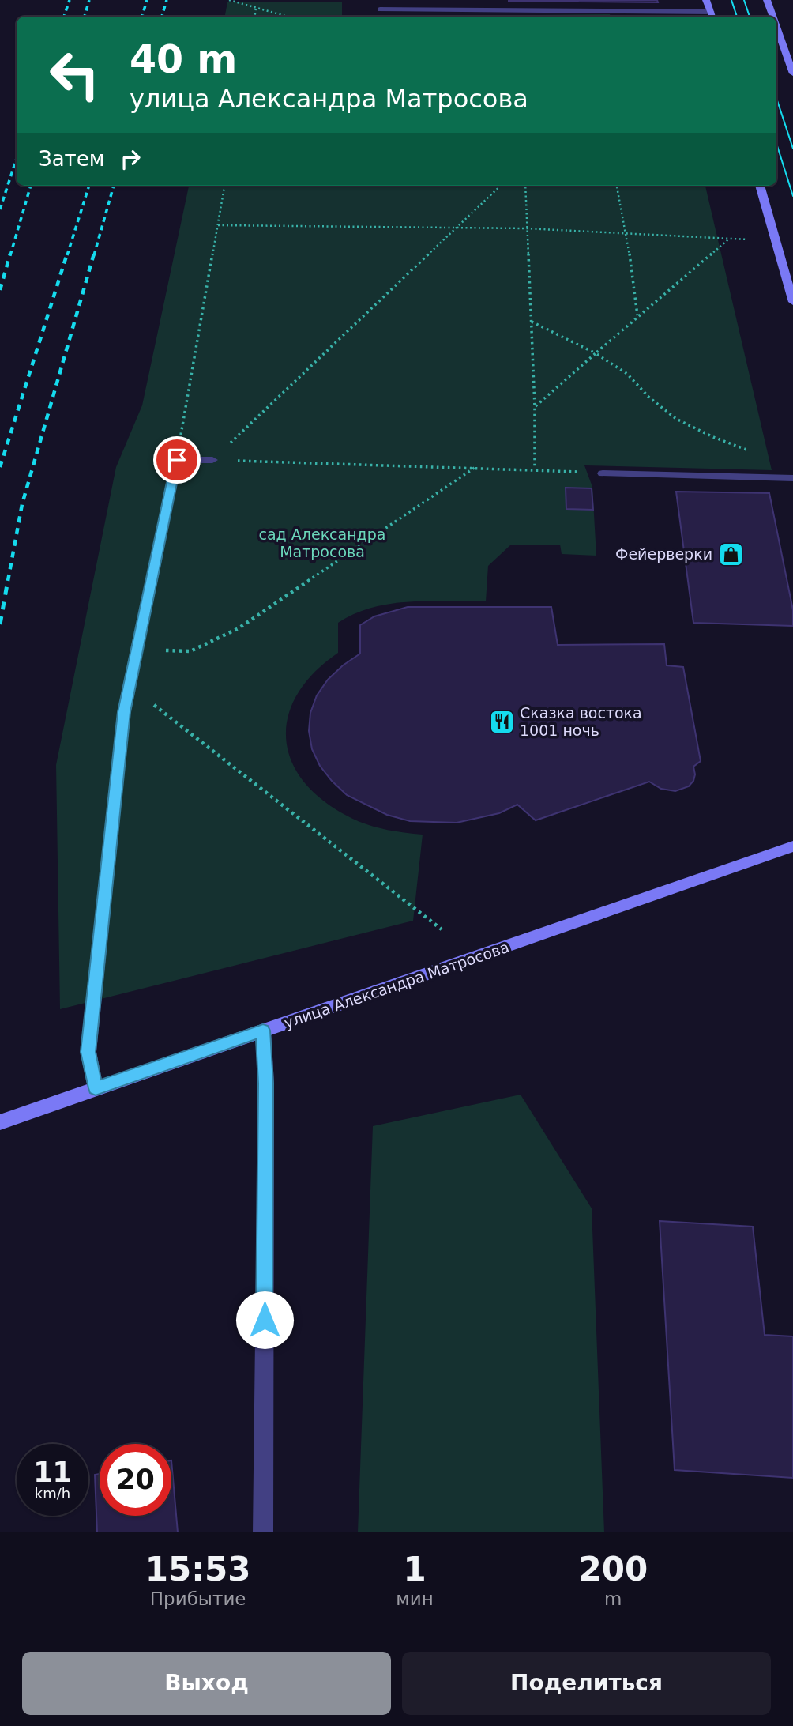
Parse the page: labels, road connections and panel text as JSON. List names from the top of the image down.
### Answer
{
  "streets": {
    "street": ["улица Александра Матросова"]
  },
  "parks": ["cад Александра Матросова"],
  "places": {
    "shop": ["Фейерверки"],
    "restaurant": ["Сказка востока 1001 ночь"]
  },
  "page": {
    "turn": ["40 m", "улица Александра Матросова"],
    "then": "Затем",
    "speed": "11 km/h",
    "limit": "20",
    "eta": [
      "15:53",
      "Прибытие",
      "1",
      "мин",
      "200",
      "m"
    ],
    "buttons": ["Выход", "Поделиться"]
  }
}
